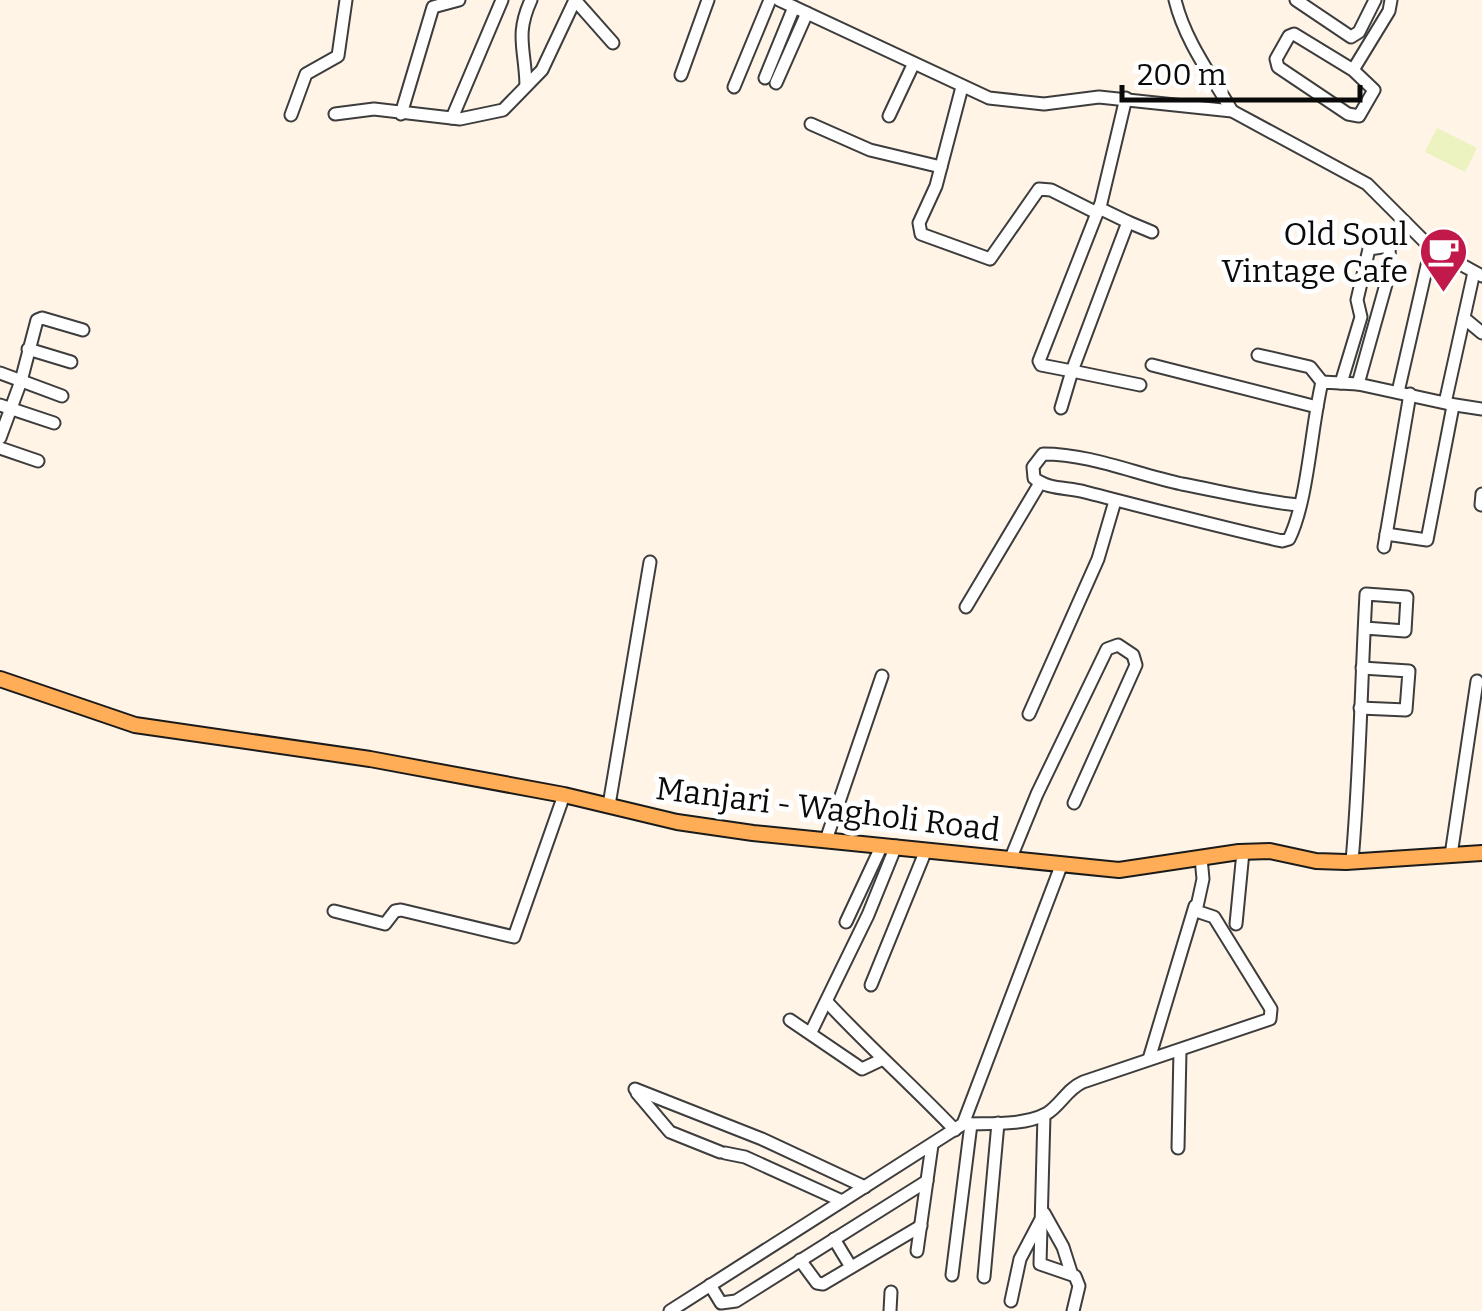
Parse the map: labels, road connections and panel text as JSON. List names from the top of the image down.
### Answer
{
  "streets": {
    "main road": ["Manjari - Wagholi Road"]
  },
  "places": {
    "cafe": ["Old Soul Vintage Cafe"]
  },
  "scale_bar": "200 m"
}
